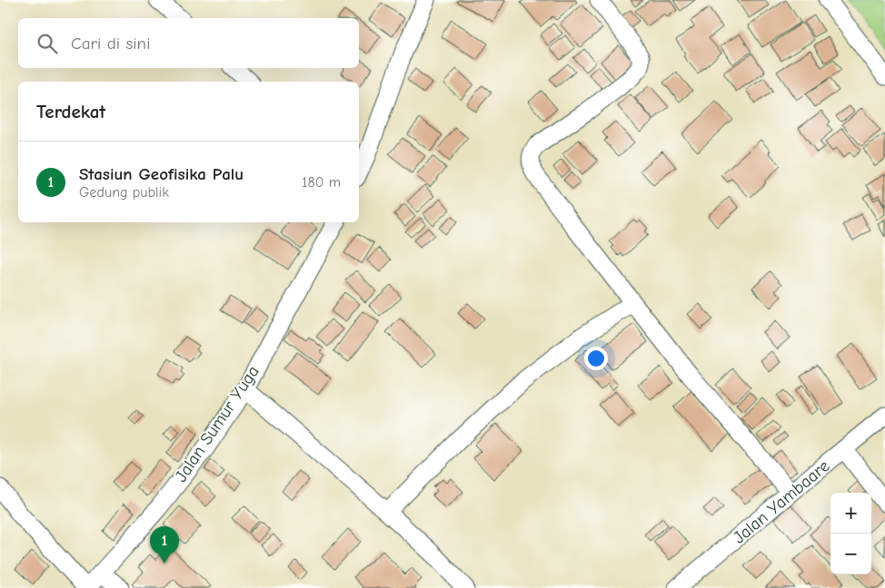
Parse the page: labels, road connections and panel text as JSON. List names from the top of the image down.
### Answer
{
  "streets": {
    "street": ["Jalan Sumur Yuga", "Jalan Yambaare"]
  },
  "page": {
    "search": "Cari di sini",
    "heading": "Terdekat",
    "list": [
      {
        "mark": "1",
        "name": "Stasiun Geofisika Palu",
        "note": "Gedung publik",
        "value": "180 m"
      }
    ],
    "map_buttons": ["+", "−"],
    "pins": "1"
  }
}
